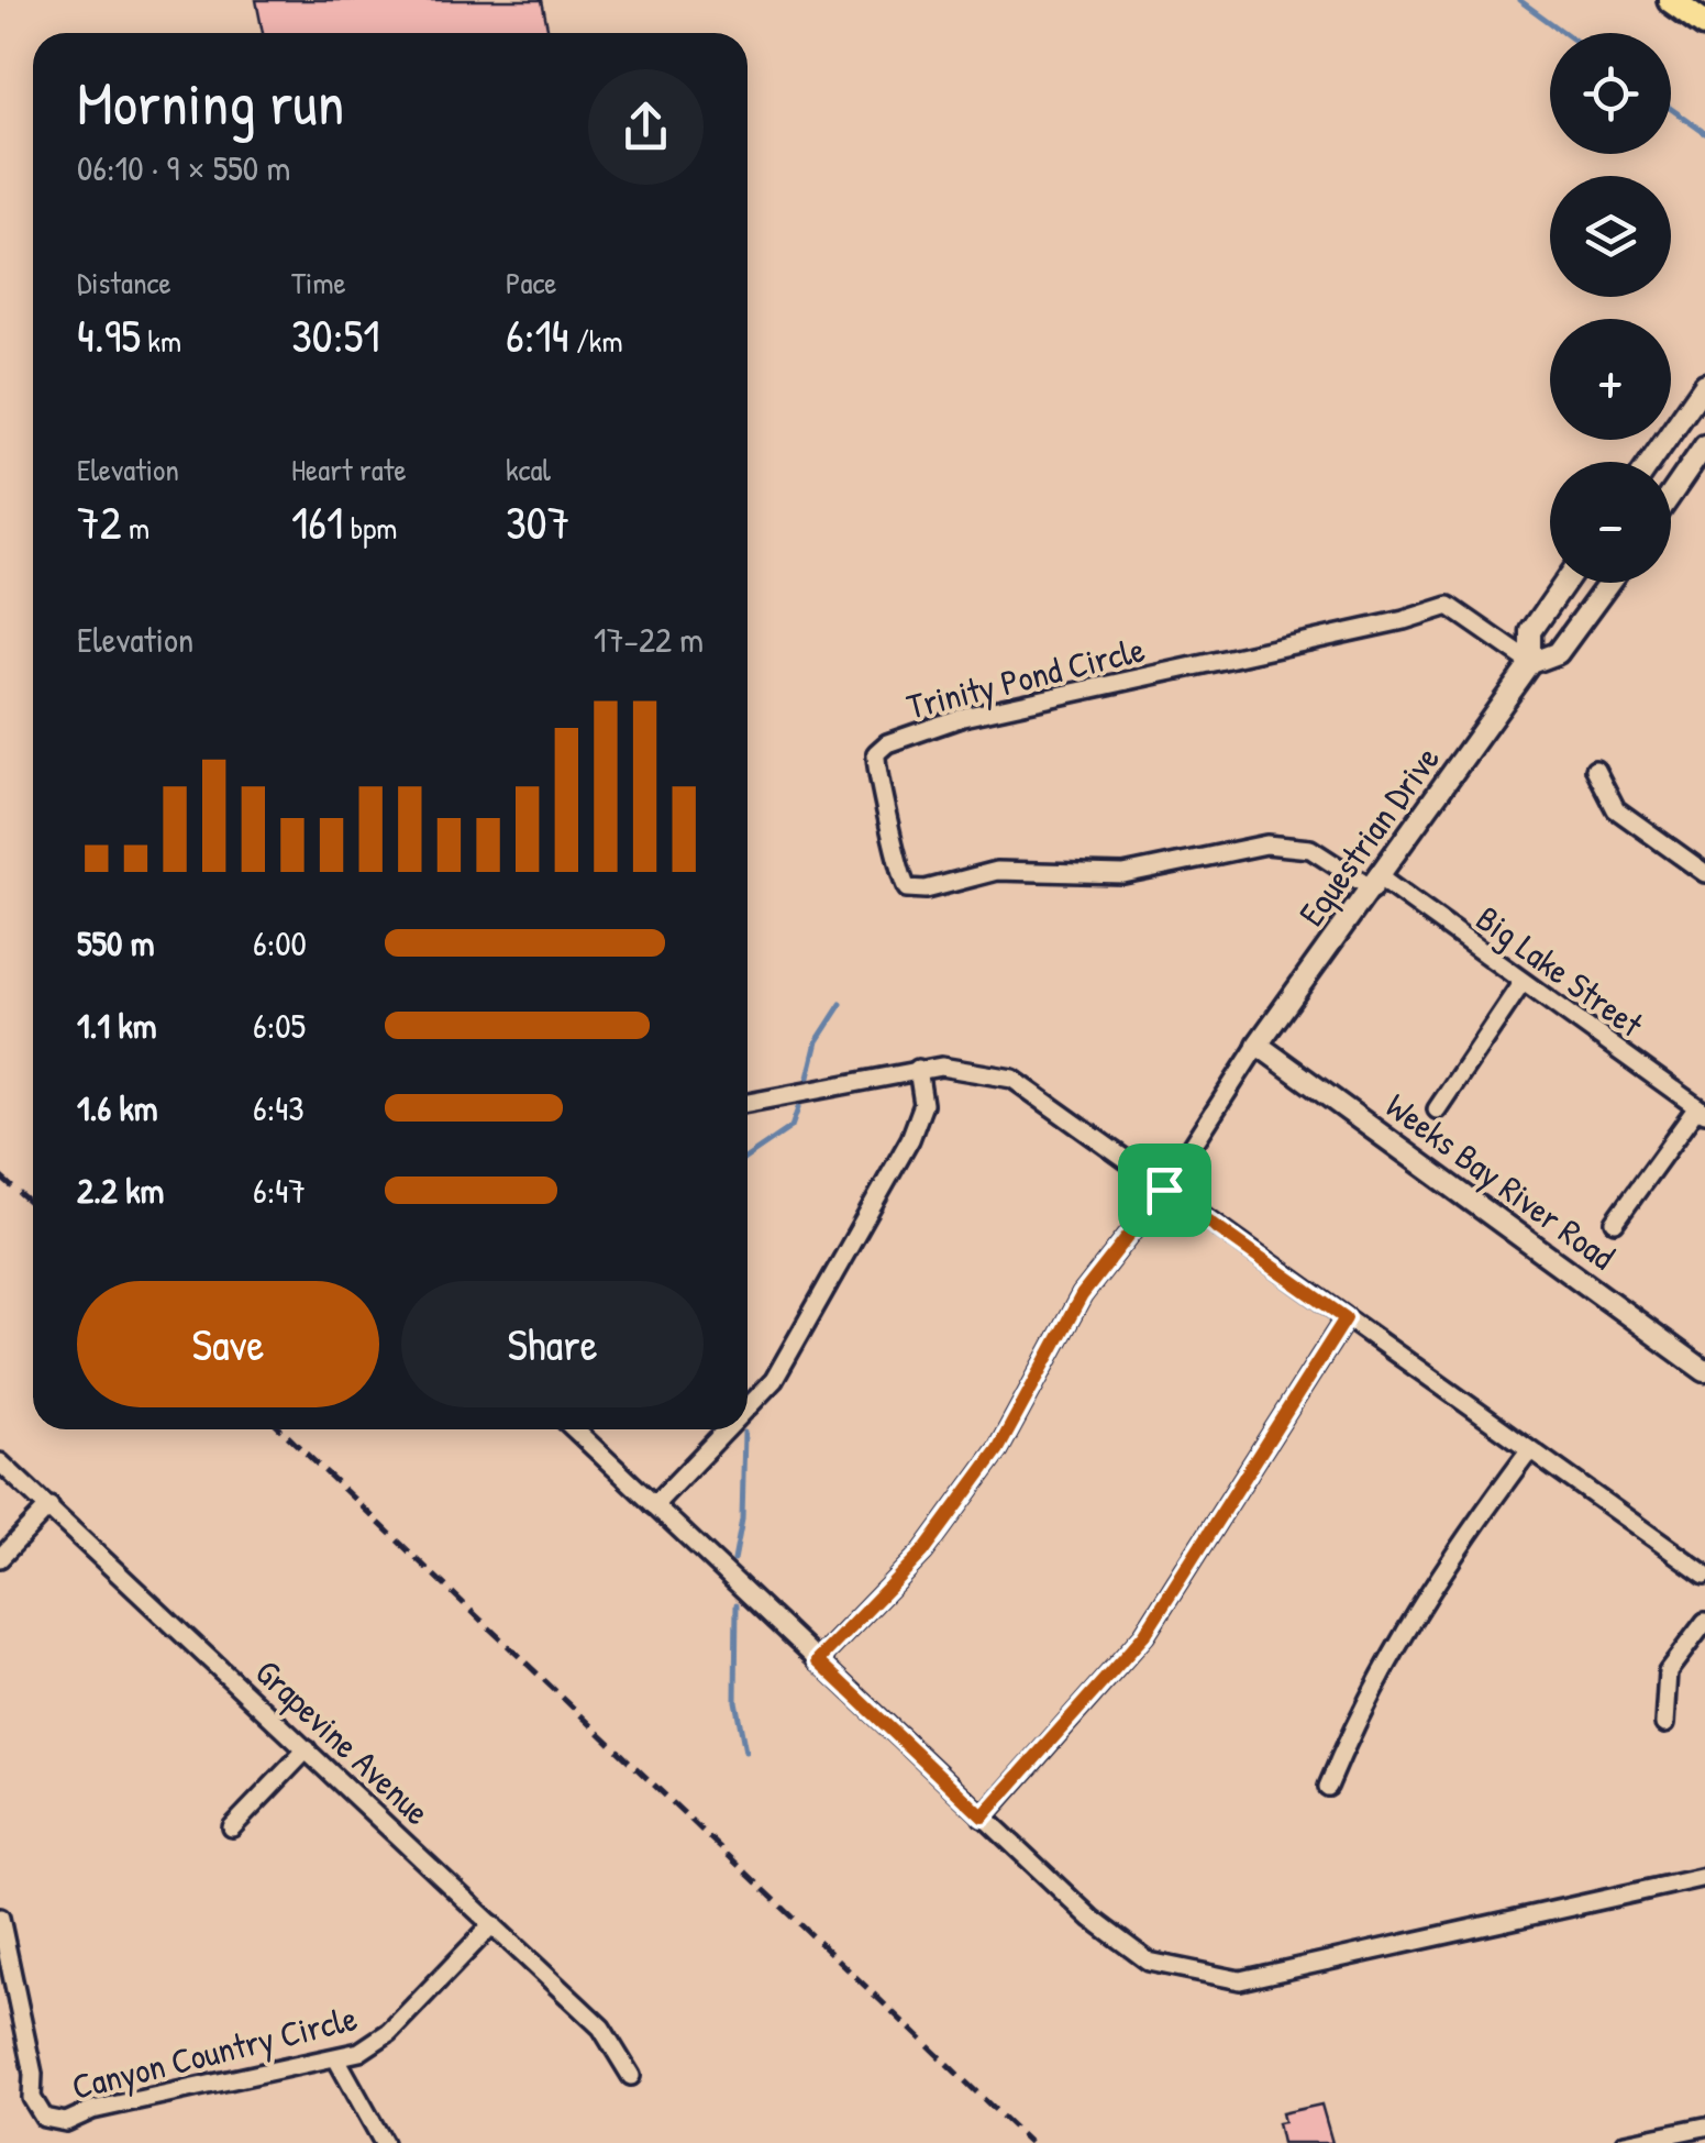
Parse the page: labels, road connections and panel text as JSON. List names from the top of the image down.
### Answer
{
  "streets": {
    "street": [
      "Trinity Pond Circle",
      "Equestrian Drive",
      "Big Lake Street",
      "Weeks Bay River Road",
      "Grapevine Avenue",
      "Canyon Country Circle"
    ]
  },
  "crossings": [
    ["Trinity Pond Circle", "Equestrian Drive"],
    ["Trinity Pond Circle", "Big Lake Street"],
    ["Equestrian Drive", "Big Lake Street"],
    ["Equestrian Drive", "Weeks Bay River Road"],
    ["Grapevine Avenue", "Canyon Country Circle"]
  ],
  "page": {
    "map_buttons": ["+", "−"],
    "heading": ["Morning run", "06:10 · 9 × 550 m"],
    "stats": [
      ["Distance", "4.95 km"],
      ["Time", "30:51"],
      ["Pace", "6:14 /km"],
      ["Elevation", "72 m"],
      ["Heart rate", "161 bpm"],
      ["kcal", "307"]
    ],
    "chart": ["Elevation", "17–22 m"],
    "list": [
      {
        "name": "550 m",
        "note": "6:00"
      },
      {
        "name": "1.1 km",
        "note": "6:05"
      },
      {
        "name": "1.6 km",
        "note": "6:43"
      },
      {
        "name": "2.2 km",
        "note": "6:47"
      }
    ],
    "buttons": ["Save", "Share"]
  }
}
